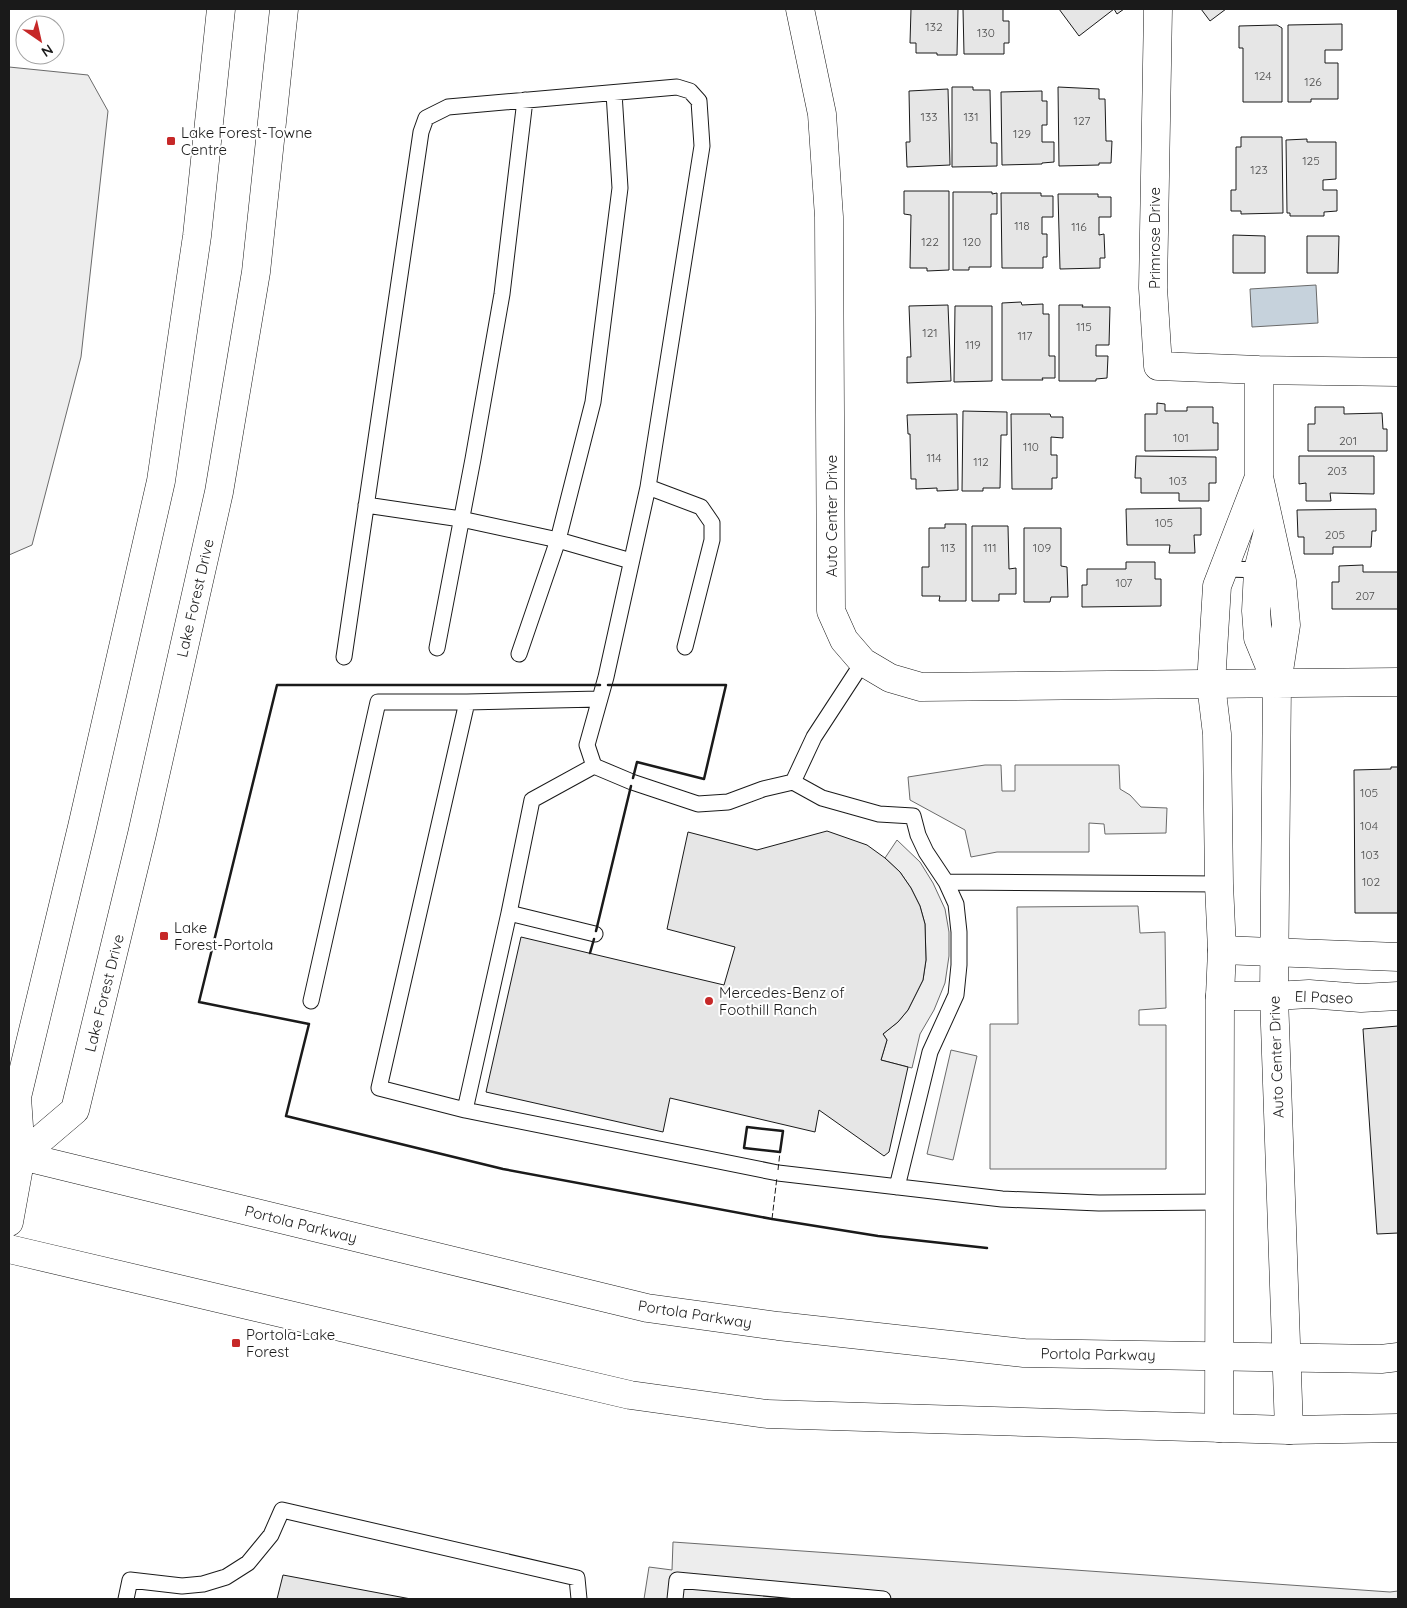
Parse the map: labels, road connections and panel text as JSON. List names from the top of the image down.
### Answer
{
  "streets": {
    "main road": [
      "Primrose Drive",
      "Auto Center Drive",
      "Lake Forest Drive",
      "El Paseo",
      "Portola Parkway"
    ]
  },
  "crossings": [
    ["Auto Center Drive", "El Paseo"],
    ["Auto Center Drive", "Portola Parkway"],
    ["Lake Forest Drive", "Portola Parkway"]
  ],
  "places": {
    "transit": ["Lake Forest-Towne Centre", "Lake Forest-Portola", "Portola-Lake Forest"],
    "other": ["Mercedes-Benz of Foothill Ranch"]
  },
  "house_numbers": [
    "132",
    "130",
    "124",
    "126",
    "133",
    "131",
    "127",
    "129",
    "125",
    "123",
    "118",
    "116",
    "122",
    "120",
    "115",
    "121",
    "117",
    "119",
    "101",
    "201",
    "110",
    "114",
    "112",
    "203",
    "103",
    "105",
    "205",
    "113",
    "111",
    "109",
    "107",
    "207",
    "105",
    "104",
    "103",
    "102"
  ],
  "north": "bottom right"
}
